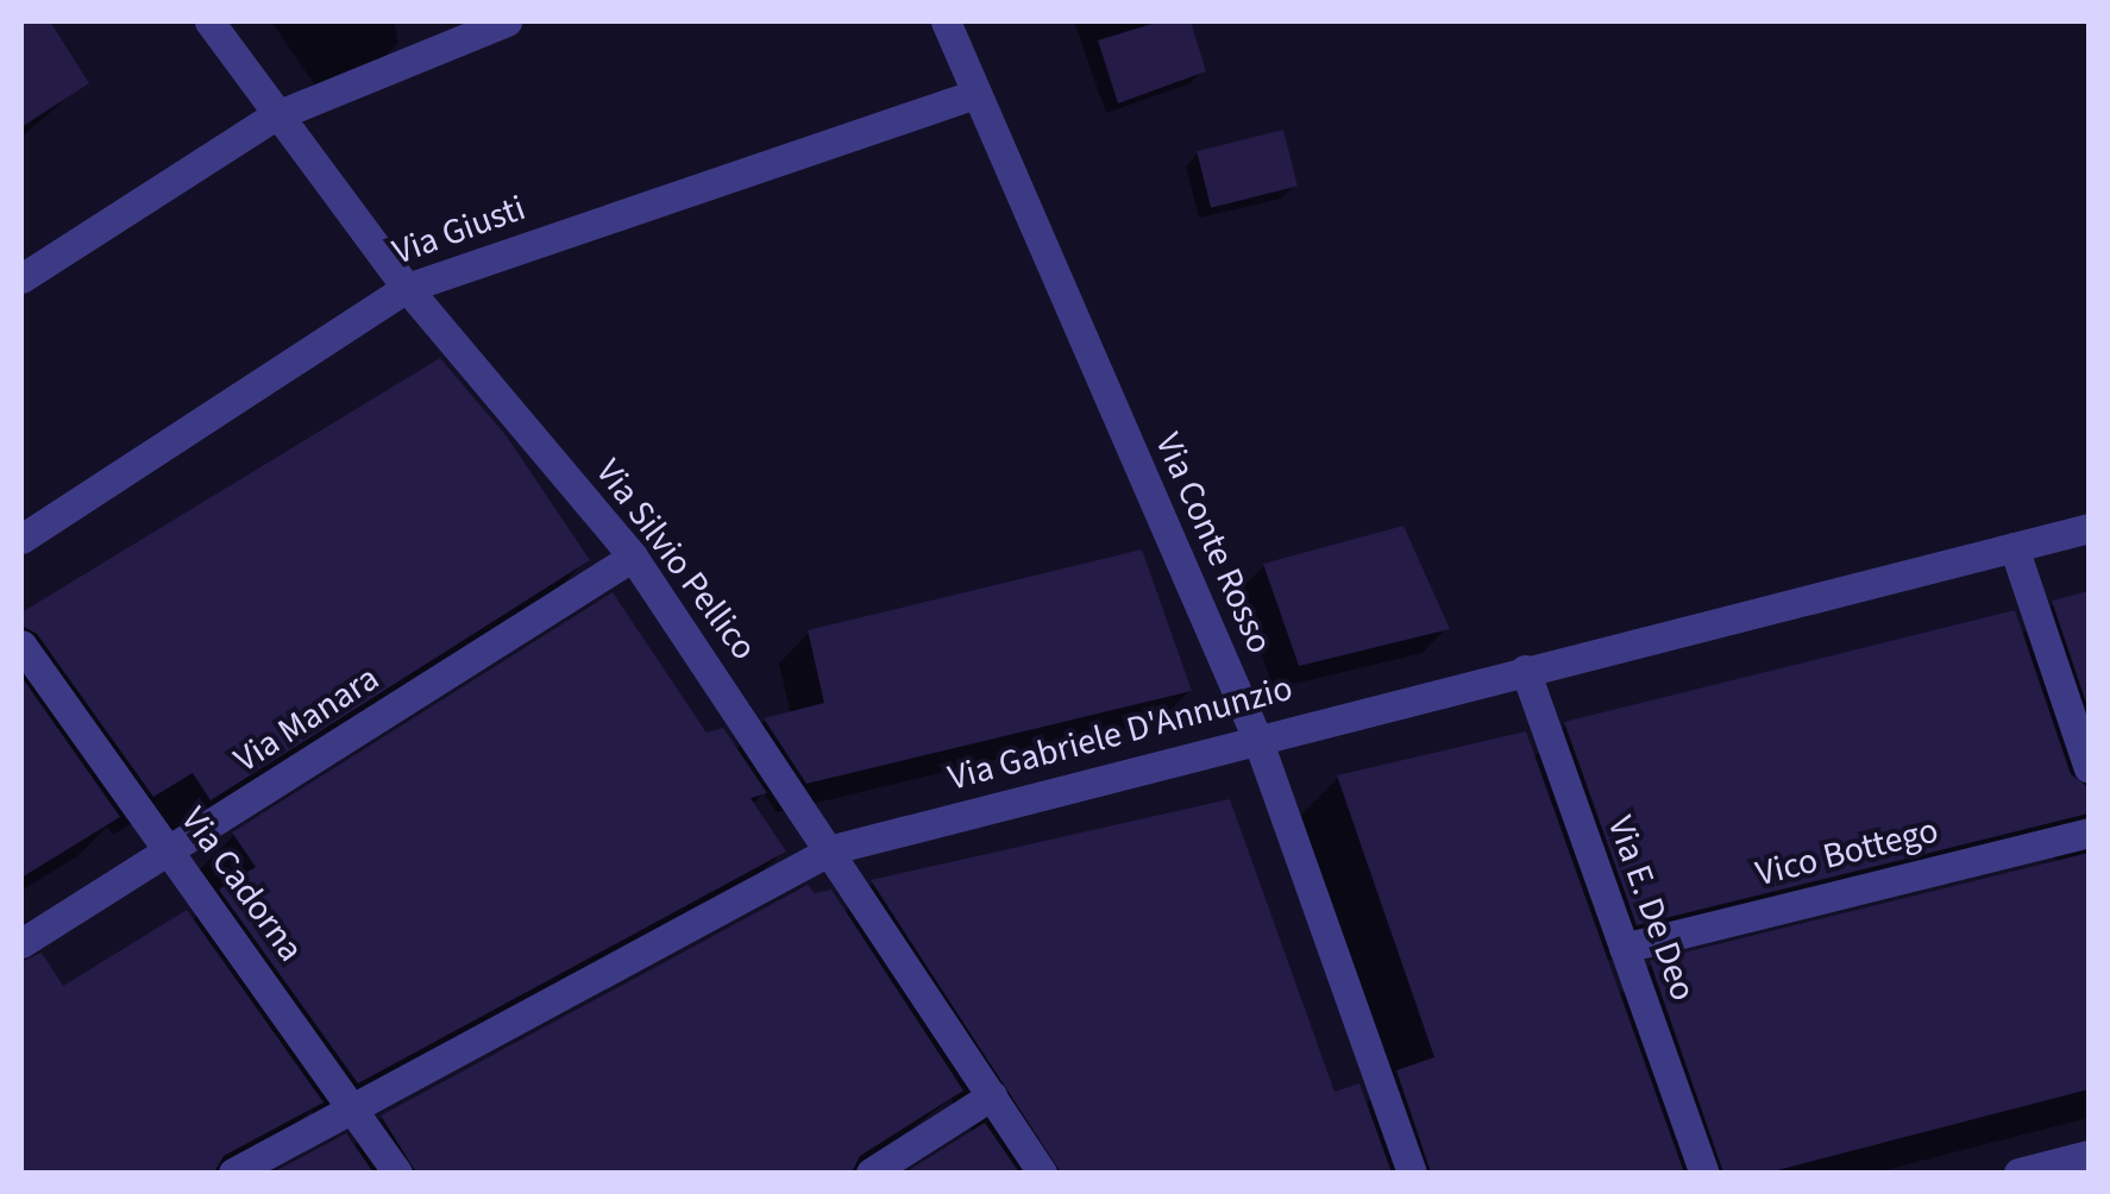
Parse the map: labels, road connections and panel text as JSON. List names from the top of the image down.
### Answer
{
  "streets": {
    "street": [
      "Via Giusti",
      "Via Conte Rosso",
      "Via Silvio Pellico",
      "Via Manara",
      "Via Gabriele D'Annunzio",
      "Vico Bottego",
      "Via Cadorna",
      "Via E. De Deo"
    ]
  },
  "crossings": [
    ["Via Giusti", "Via Conte Rosso"],
    ["Via Giusti", "Via Silvio Pellico"],
    ["Via Conte Rosso", "Via Gabriele D'Annunzio"],
    ["Via Silvio Pellico", "Via Manara"],
    ["Via Silvio Pellico", "Via Gabriele D'Annunzio"],
    ["Via Manara", "Via Cadorna"],
    ["Via Gabriele D'Annunzio", "Via Cadorna"],
    ["Via Gabriele D'Annunzio", "Via E. De Deo"],
    ["Vico Bottego", "Via E. De Deo"]
  ]
}
